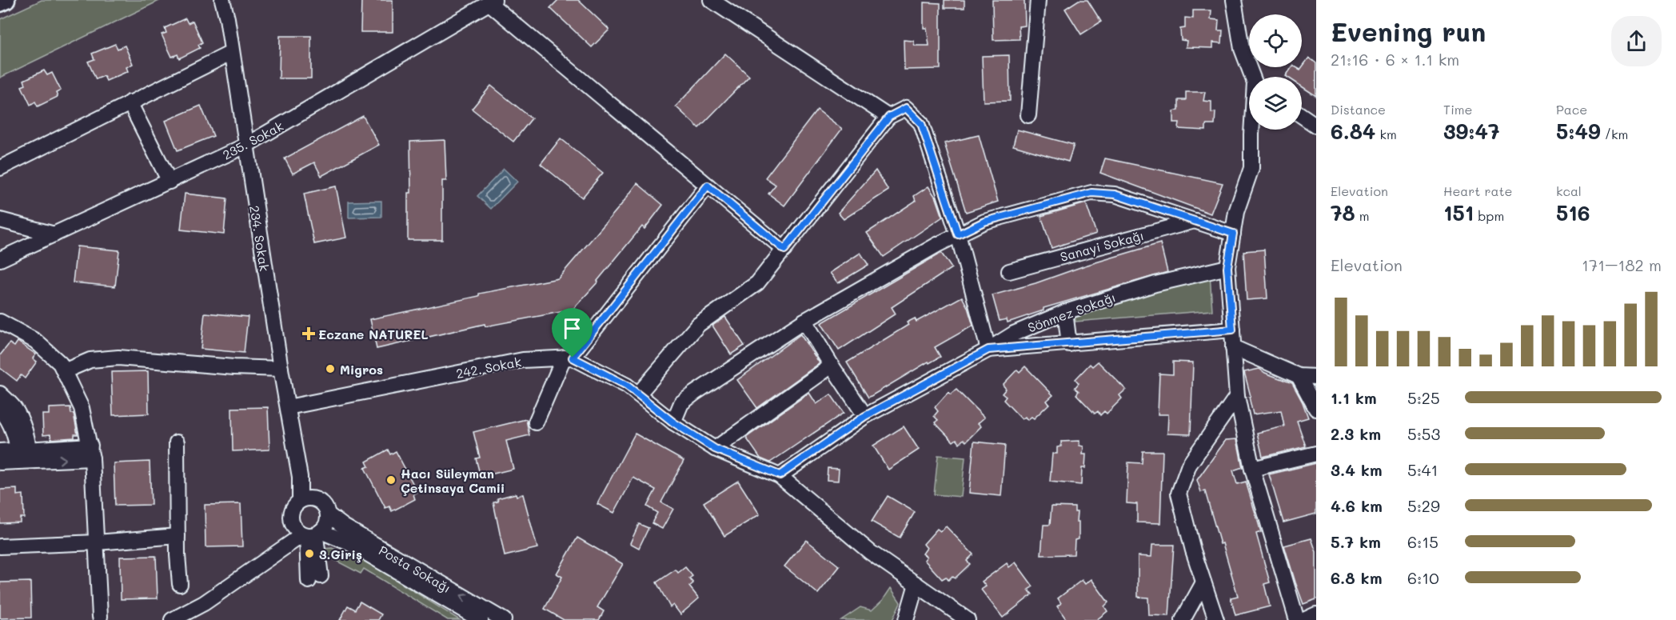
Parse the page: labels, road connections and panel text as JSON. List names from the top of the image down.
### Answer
{
  "streets": {
    "street": [
      "235. Sokak",
      "234. Sokak",
      "Sanayi Sokağı",
      "Sönmez Sokağı",
      "242. Sokak",
      "Posta Sokağı"
    ]
  },
  "crossings": [
    ["235. Sokak", "234. Sokak"],
    ["234. Sokak", "242. Sokak"],
    ["234. Sokak", "Posta Sokağı"]
  ],
  "places": {
    "health": ["Eczane NATUREL"],
    "other": ["Migros", "Hacı Süleyman Çetinsaya Camii", "3.Giriş"]
  },
  "page": {
    "heading": ["Evening run", "21:16 · 6 × 1.1 km"],
    "stats": [
      ["Distance", "6.84 km"],
      ["Time", "39:47"],
      ["Pace", "5:49 /km"],
      ["Elevation", "78 m"],
      ["Heart rate", "151 bpm"],
      ["kcal", "516"]
    ],
    "chart": ["Elevation", "171–182 m"],
    "list": [
      {
        "name": "1.1 km",
        "note": "5:25"
      },
      {
        "name": "2.3 km",
        "note": "5:53"
      },
      {
        "name": "3.4 km",
        "note": "5:41"
      },
      {
        "name": "4.6 km",
        "note": "5:29"
      },
      {
        "name": "5.7 km",
        "note": "6:15"
      },
      {
        "name": "6.8 km",
        "note": "6:10"
      }
    ]
  }
}
